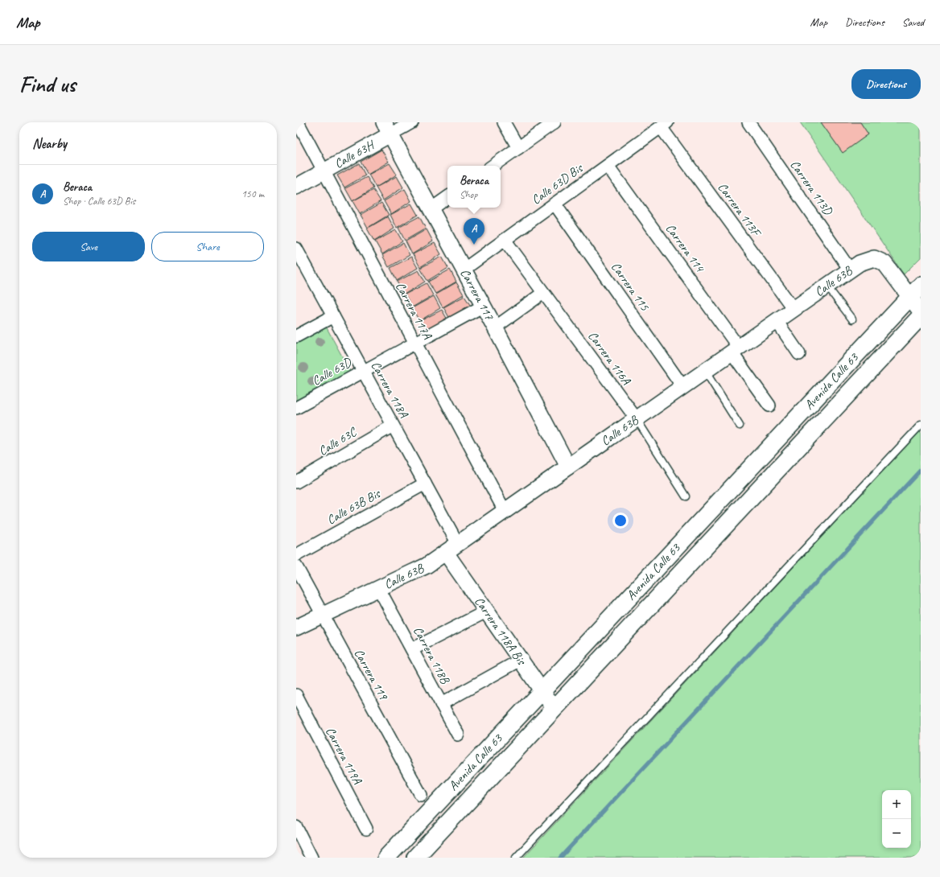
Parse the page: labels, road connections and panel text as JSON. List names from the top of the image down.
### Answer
{
  "streets": {
    "main road": ["Avenida Calle 63"],
    "street": [
      "Calle 63H",
      "Calle 63D Bis",
      "Carrera 113D",
      "Carrera 113F",
      "Carrera 114",
      "Calle 63B",
      "Carrera 115",
      "Carrera 117",
      "Carrera 117A",
      "Carrera 116A",
      "Calle 63D",
      "Carrera 118A",
      "Calle 63C",
      "Calle 63B Bis",
      "Carrera 118A Bis",
      "Carrera 118B",
      "Carrera 119",
      "Carrera 119A"
    ]
  },
  "crossings": [
    ["Calle 63H", "Carrera 117"],
    ["Calle 63H", "Carrera 117A"],
    ["Calle 63D Bis", "Carrera 113F"],
    ["Calle 63D Bis", "Carrera 114"],
    ["Calle 63D Bis", "Carrera 115"],
    ["Calle 63D Bis", "Carrera 117"],
    ["Calle 63D Bis", "Carrera 116A"],
    ["Carrera 113D", "Calle 63B"],
    ["Carrera 113F", "Calle 63B"],
    ["Carrera 114", "Calle 63B"],
    ["Calle 63B", "Carrera 115"],
    ["Calle 63B", "Carrera 117"],
    ["Calle 63B", "Carrera 117A"],
    ["Calle 63B", "Carrera 116A"],
    ["Calle 63B", "Avenida Calle 63"],
    ["Calle 63B", "Carrera 118A"],
    ["Calle 63B", "Carrera 118A Bis"],
    ["Calle 63B", "Carrera 118B"],
    ["Calle 63B", "Carrera 119"],
    ["Carrera 117", "Calle 63D"],
    ["Carrera 117A", "Calle 63D"],
    ["Calle 63D", "Carrera 118A"],
    ["Avenida Calle 63", "Carrera 118A Bis"],
    ["Carrera 118A", "Calle 63C"],
    ["Carrera 118A", "Calle 63B Bis"]
  ],
  "page": {
    "header": "Map",
    "nav": ["Map", "Directions", "Saved"],
    "buttons": [
      "Directions",
      ["Save", "Share"]
    ],
    "title": "Find us",
    "heading": "Nearby",
    "list": [
      {
        "mark": "A",
        "name": "Beraca",
        "note": "Shop · Calle 63D Bis",
        "value": "150 m"
      }
    ],
    "popup": ["Beraca", "Shop"],
    "pins": "A",
    "map_buttons": ["+", "−"]
  }
}
